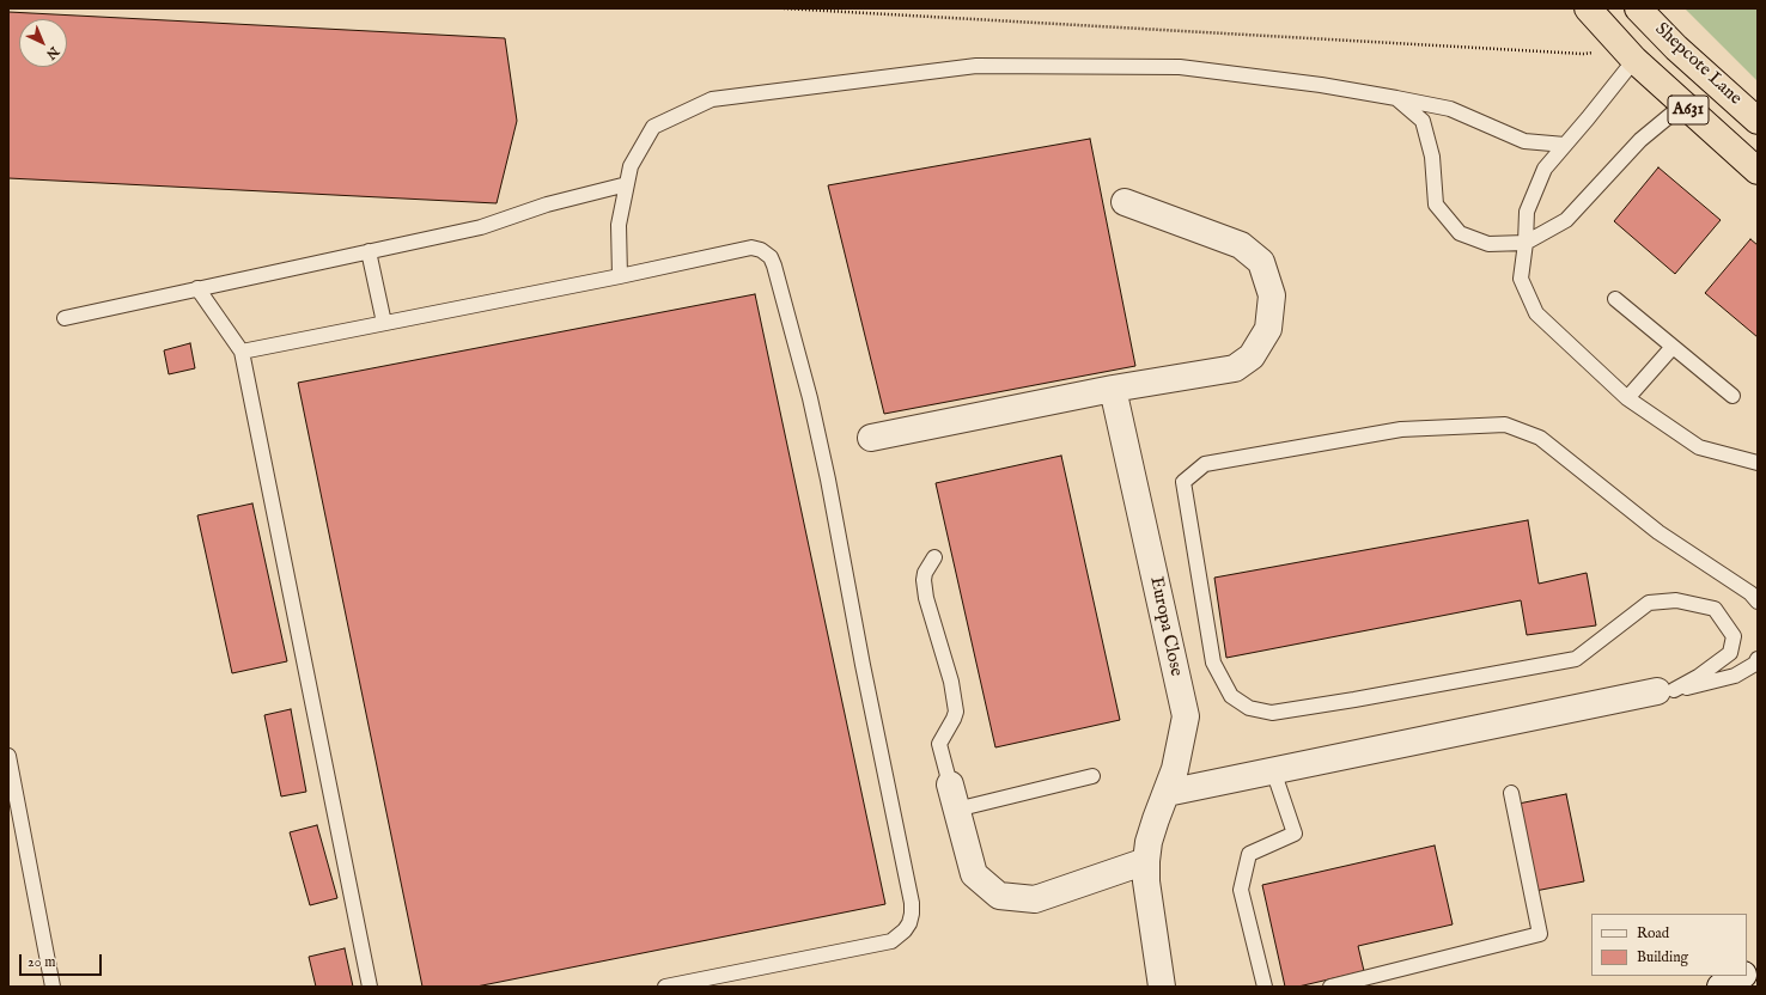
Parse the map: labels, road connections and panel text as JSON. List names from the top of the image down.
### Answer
{
  "streets": {
    "highway": ["Shepcote Lane", "A631"],
    "street": ["Europa Close"]
  },
  "legend": ["Road", "Building"],
  "scale_bar": "20 m",
  "north": "bottom right"
}
